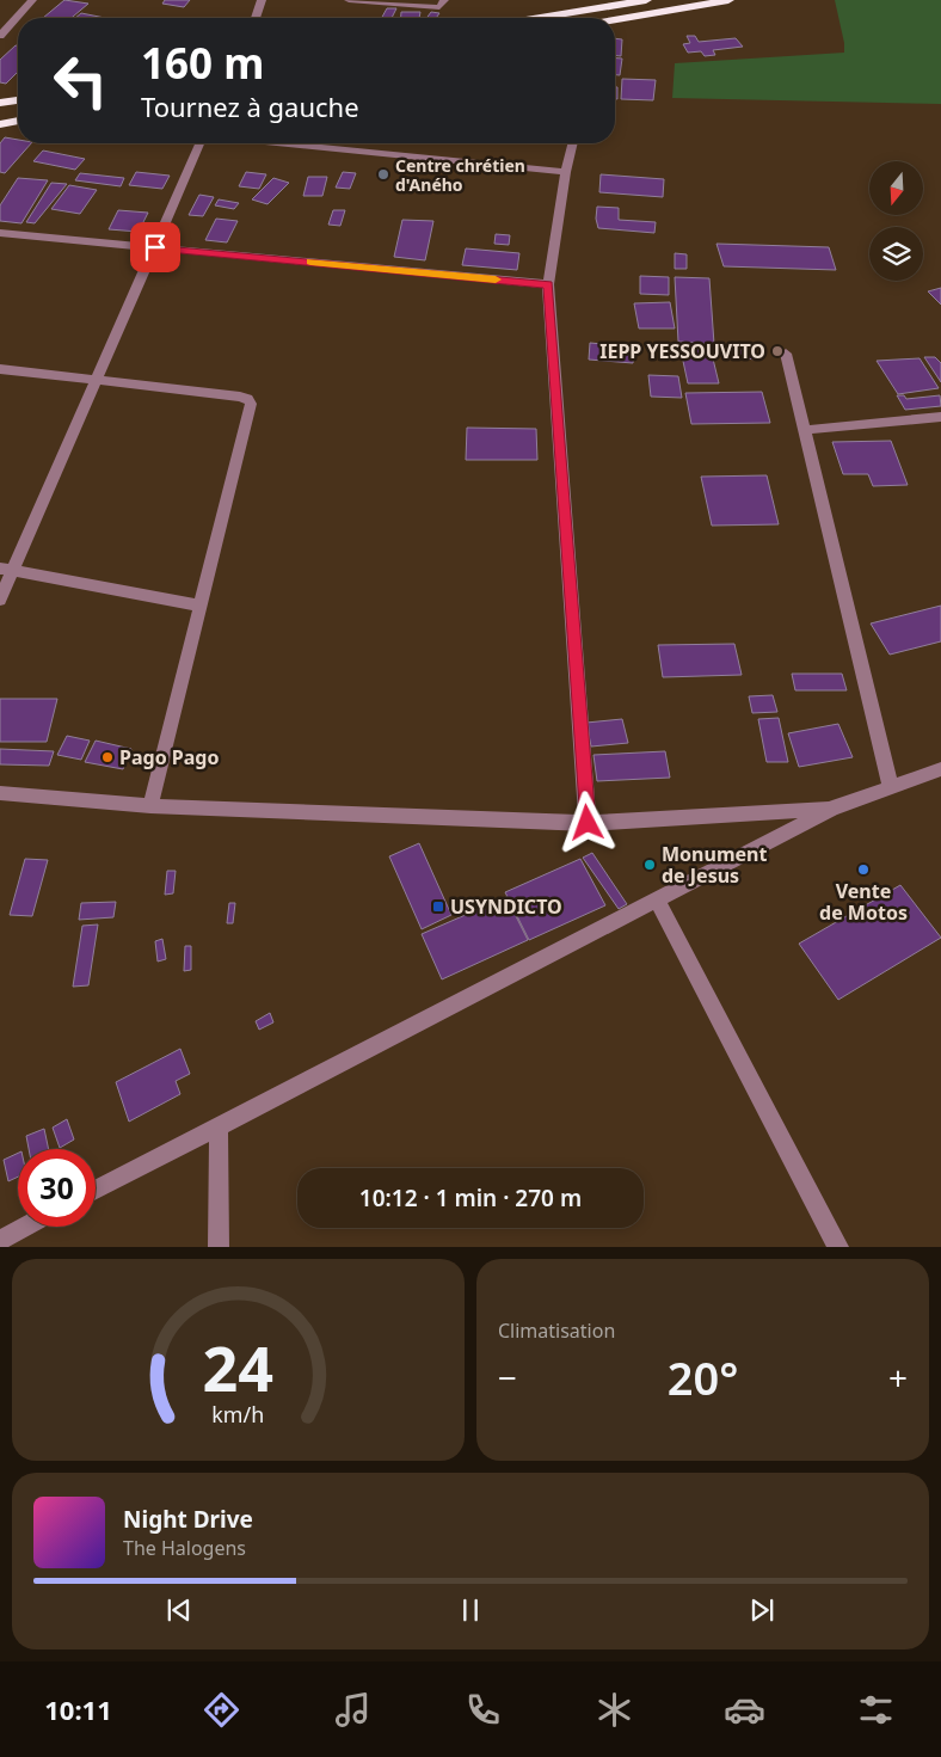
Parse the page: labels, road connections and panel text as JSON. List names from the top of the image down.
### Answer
{
  "places": {
    "other": [
      "Centre chrétien d'Aného",
      "IEPP YESSOUVITO",
      "Pago Pago",
      "Monument de Jesus",
      "Vente de Motos"
    ],
    "transit": ["USYNDICTO"]
  },
  "north": "bottom",
  "page": {
    "turn": ["160 m", "Tournez à gauche"],
    "limit": "30",
    "trip": "10:12 · 1 min · 270 m",
    "tile": "Climatisation",
    "heat": ["−", "20°", "+"],
    "song": ["Night Drive", "The Halogens"],
    "tabs": "10:11",
    "gauge": ["24", "km/h"]
  }
}
